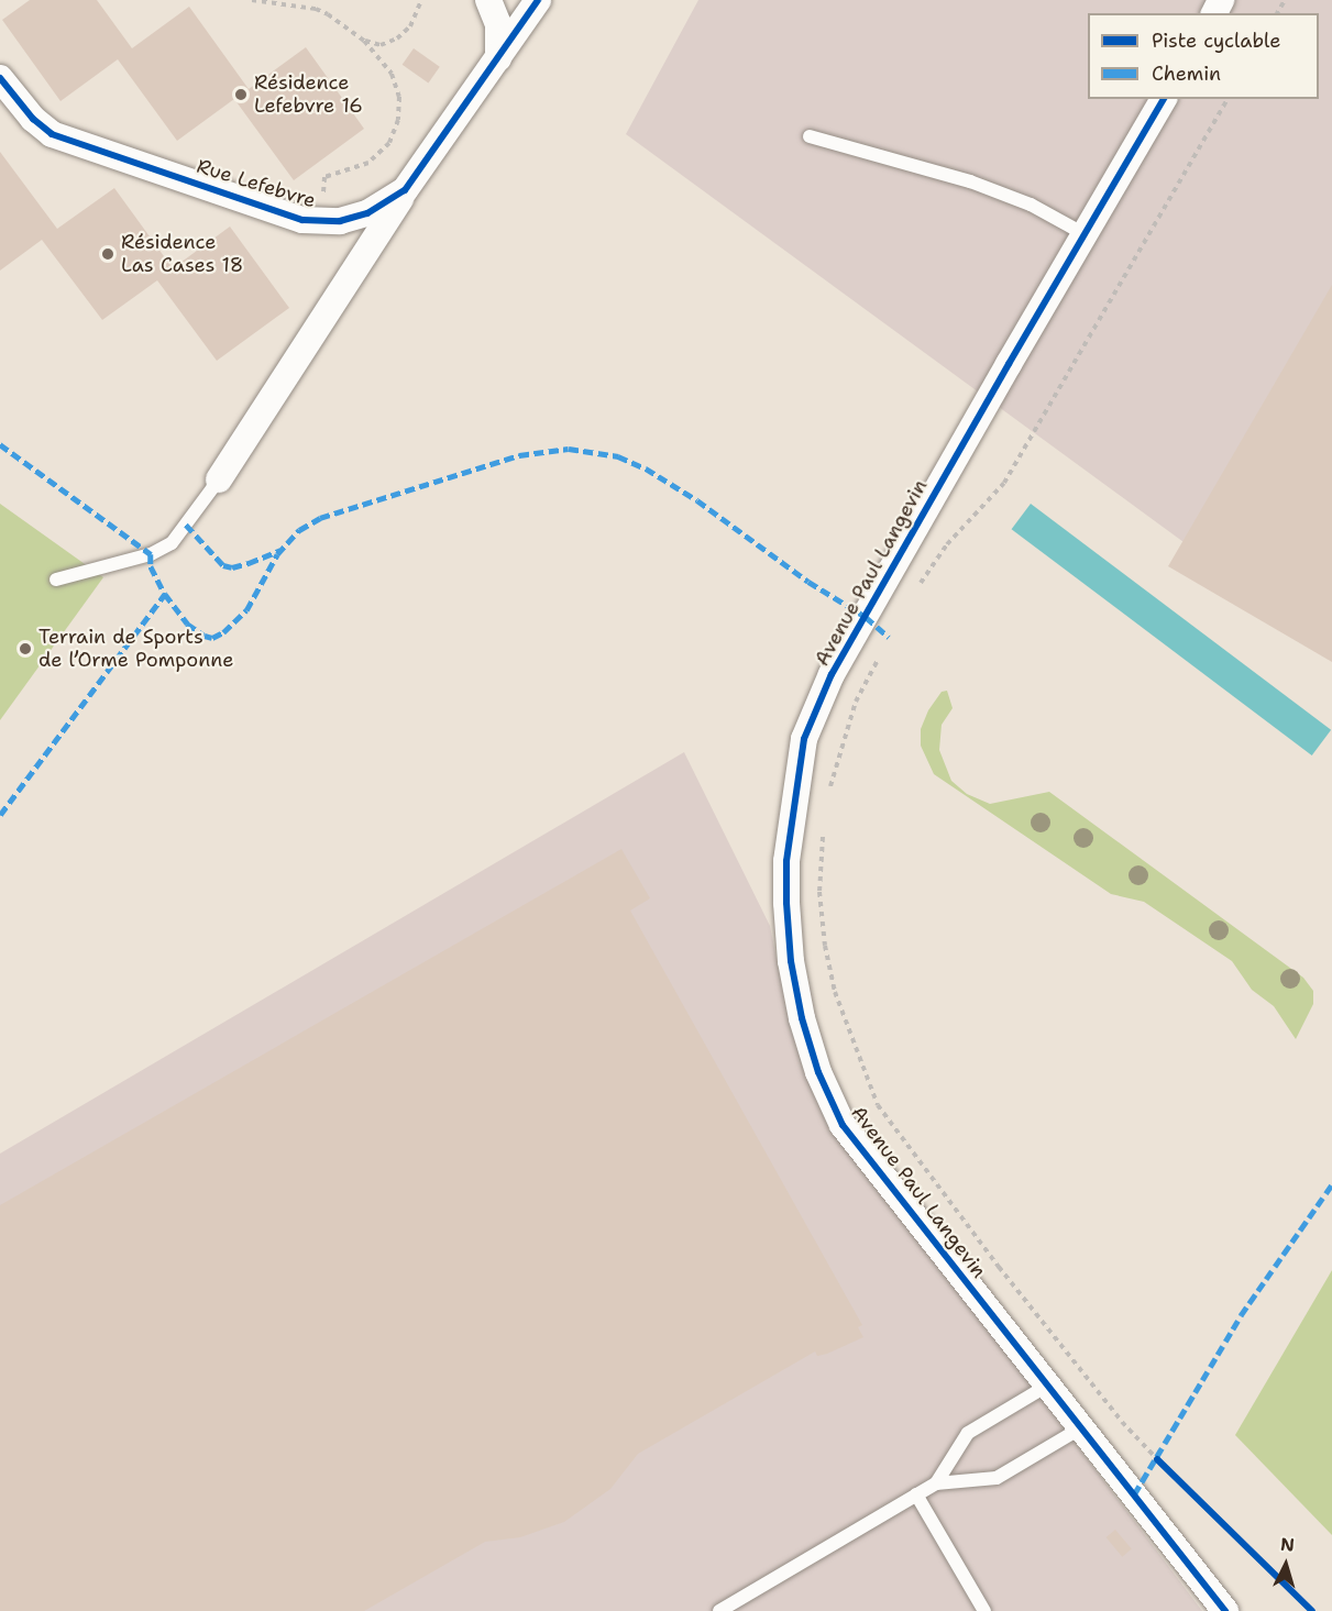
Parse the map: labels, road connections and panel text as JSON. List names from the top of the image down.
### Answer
{
  "streets": {
    "street": ["Rue Lefebvre", "Avenue Paul Langevin"]
  },
  "places": ["Résidence Lefebvre 16", "Résidence Las Cases 18", "Terrain de Sports de l’Orme Pomponne"],
  "legend": ["Piste cyclable", "Chemin"],
  "north": "top"
}
